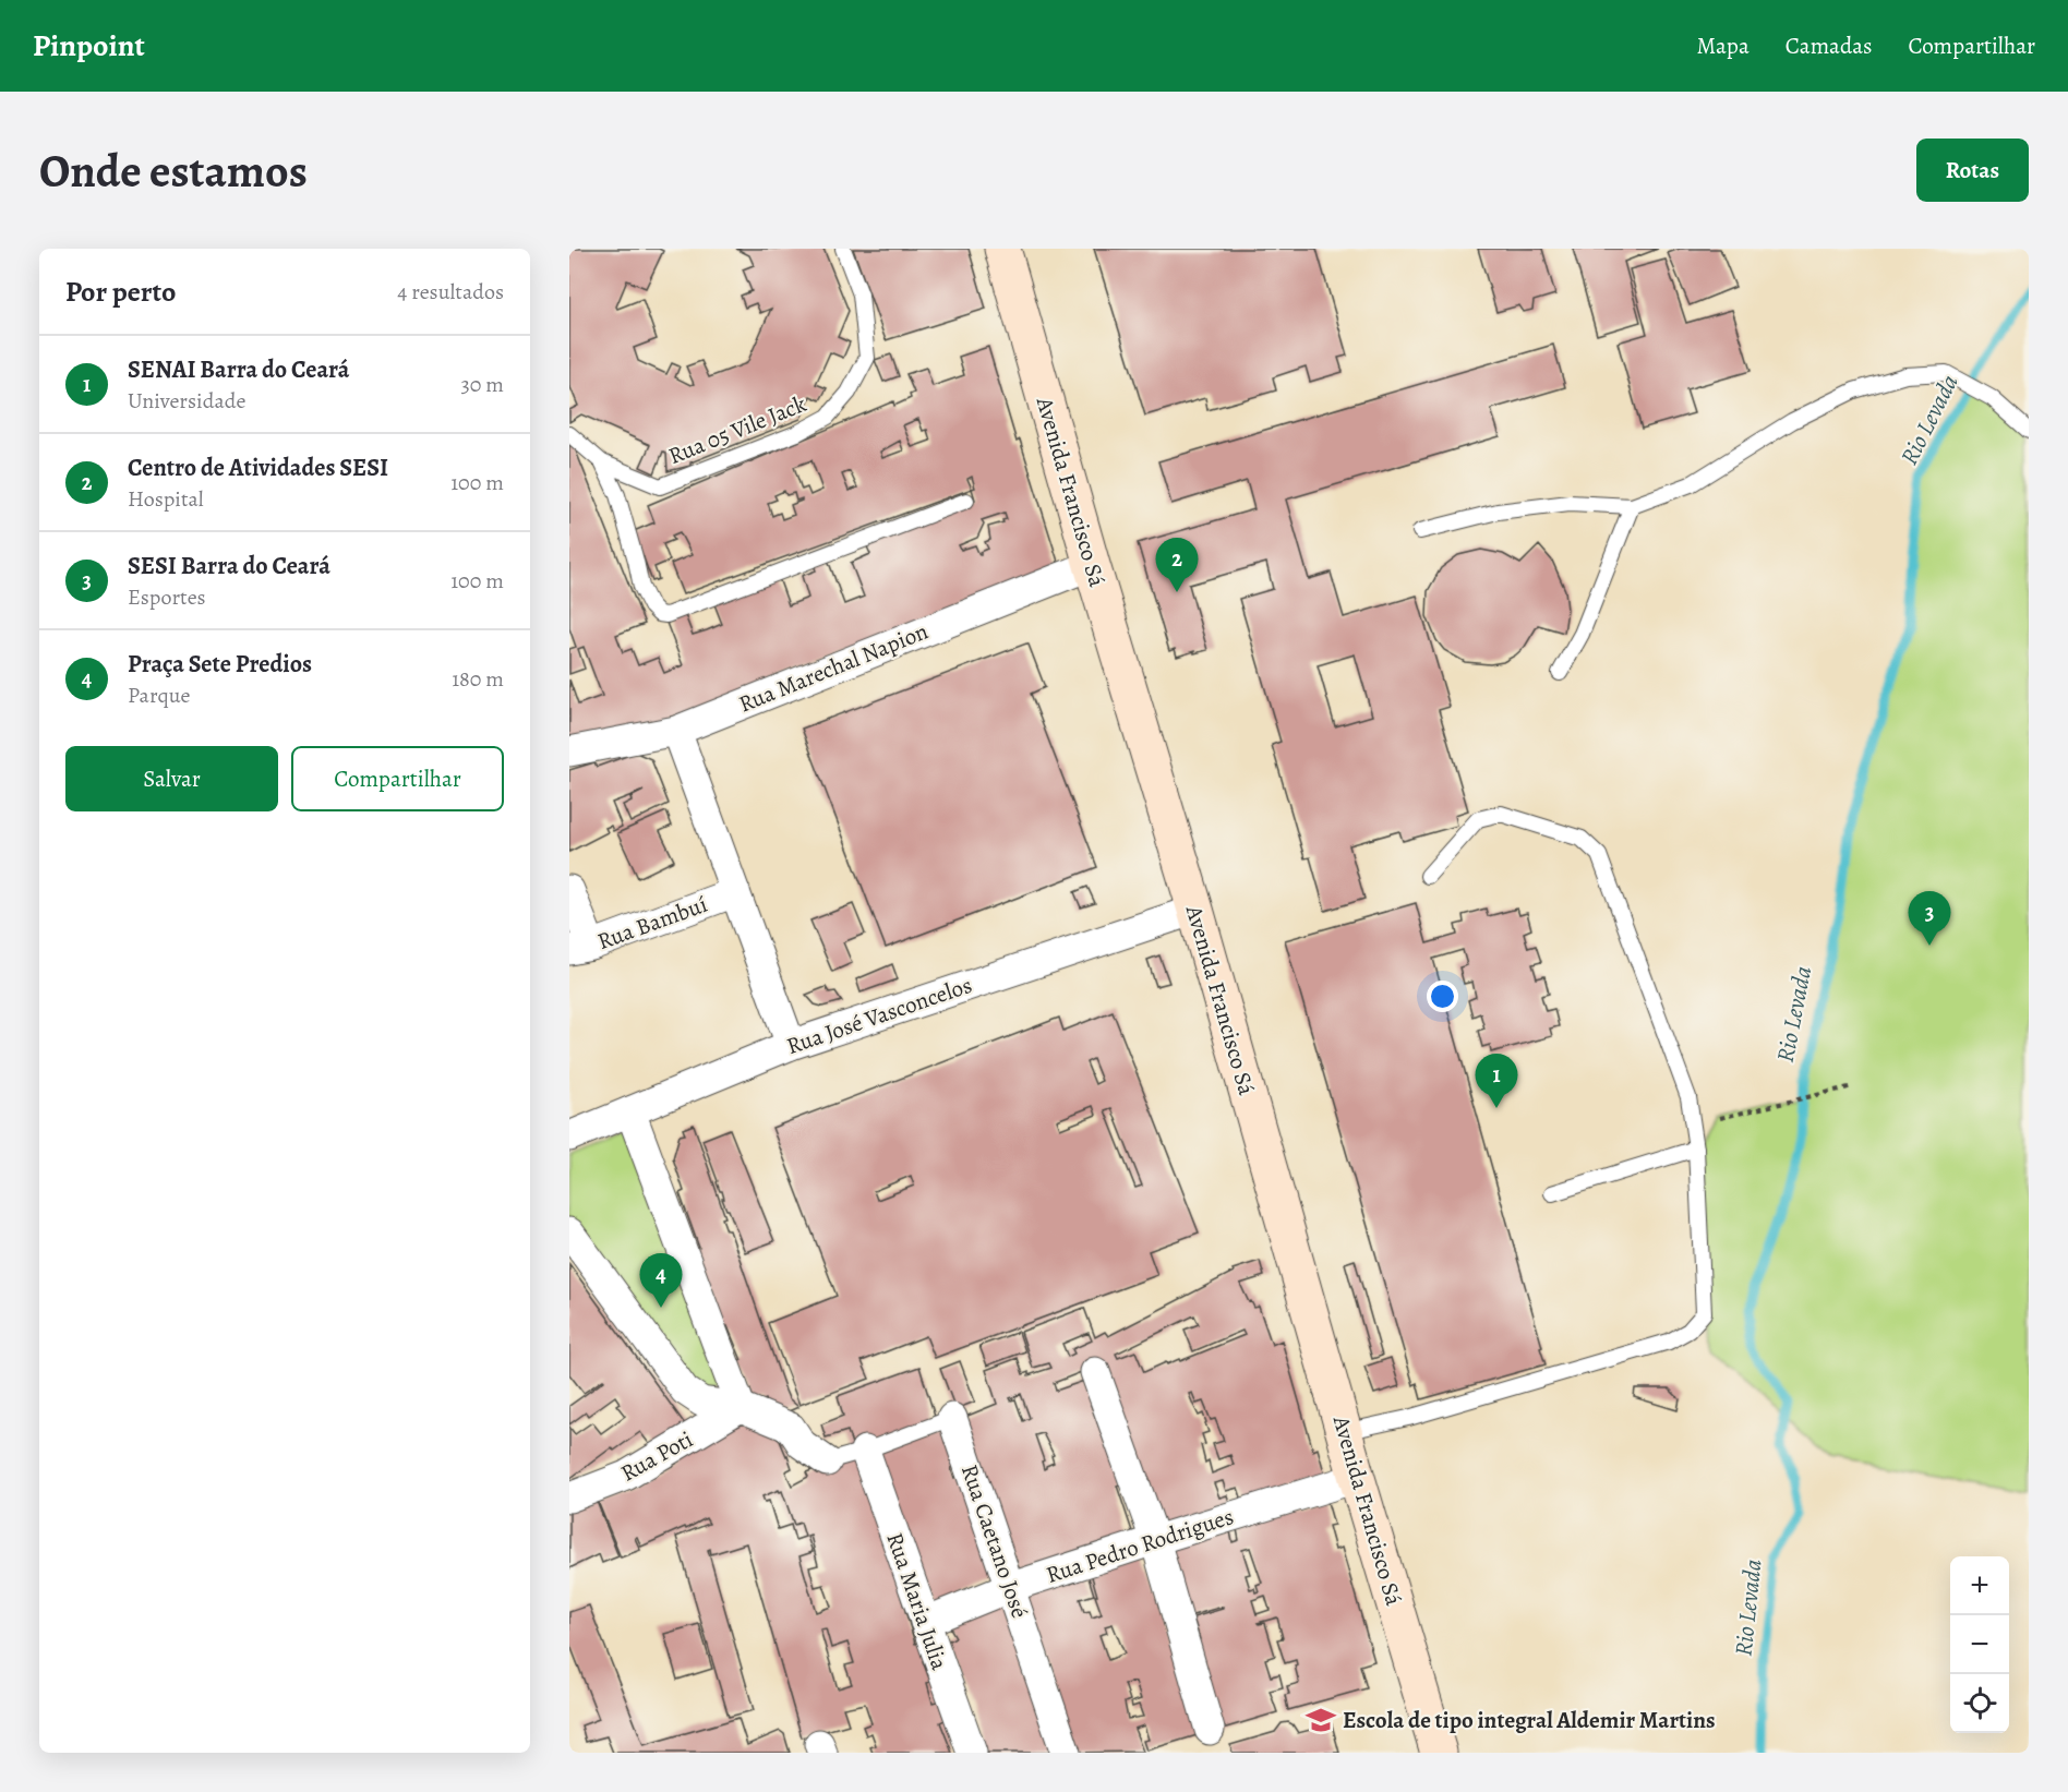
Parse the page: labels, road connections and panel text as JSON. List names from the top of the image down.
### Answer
{
  "streets": {
    "main road": ["Avenida Francisco Sá"],
    "street": [
      "Rua Marechal Napion",
      "Rua Bambuí",
      "Rua José Vasconcelos",
      "Rua Poti",
      "Rua Caetano José",
      "Rua Pedro Rodrigues",
      "Rua Maria Julia"
    ],
    "lane": ["Rua 05 Vile Jack"]
  },
  "crossings": [
    ["Avenida Francisco Sá", "Rua Marechal Napion"],
    ["Avenida Francisco Sá", "Rua José Vasconcelos"],
    ["Avenida Francisco Sá", "Rua Pedro Rodrigues"],
    ["Rua Caetano José", "Rua Pedro Rodrigues"],
    ["Rua Caetano José", "Rua Maria Julia"],
    ["Rua Pedro Rodrigues", "Rua Maria Julia"]
  ],
  "water": ["Rio Levada"],
  "places": {
    "school or university": ["Escola de tipo integral Aldemir Martins"]
  },
  "page": {
    "header": "Pinpoint",
    "nav": ["Mapa", "Camadas", "Compartilhar"],
    "buttons": [
      "Rotas",
      ["Salvar", "Compartilhar"]
    ],
    "title": "Onde estamos",
    "heading": ["Por perto", "4 resultados"],
    "list": [
      {
        "mark": "1",
        "name": "SENAI Barra do Ceará",
        "note": "Universidade",
        "value": "30 m"
      },
      {
        "mark": "2",
        "name": "Centro de Atividades SESI",
        "note": "Hospital",
        "value": "100 m"
      },
      {
        "mark": "3",
        "name": "SESI Barra do Ceará",
        "note": "Esportes",
        "value": "100 m"
      },
      {
        "mark": "4",
        "name": "Praça Sete Predios",
        "note": "Parque",
        "value": "180 m"
      }
    ],
    "pins": [
      "2",
      "3",
      "1",
      "4"
    ],
    "map_buttons": ["+", "−"]
  }
}
